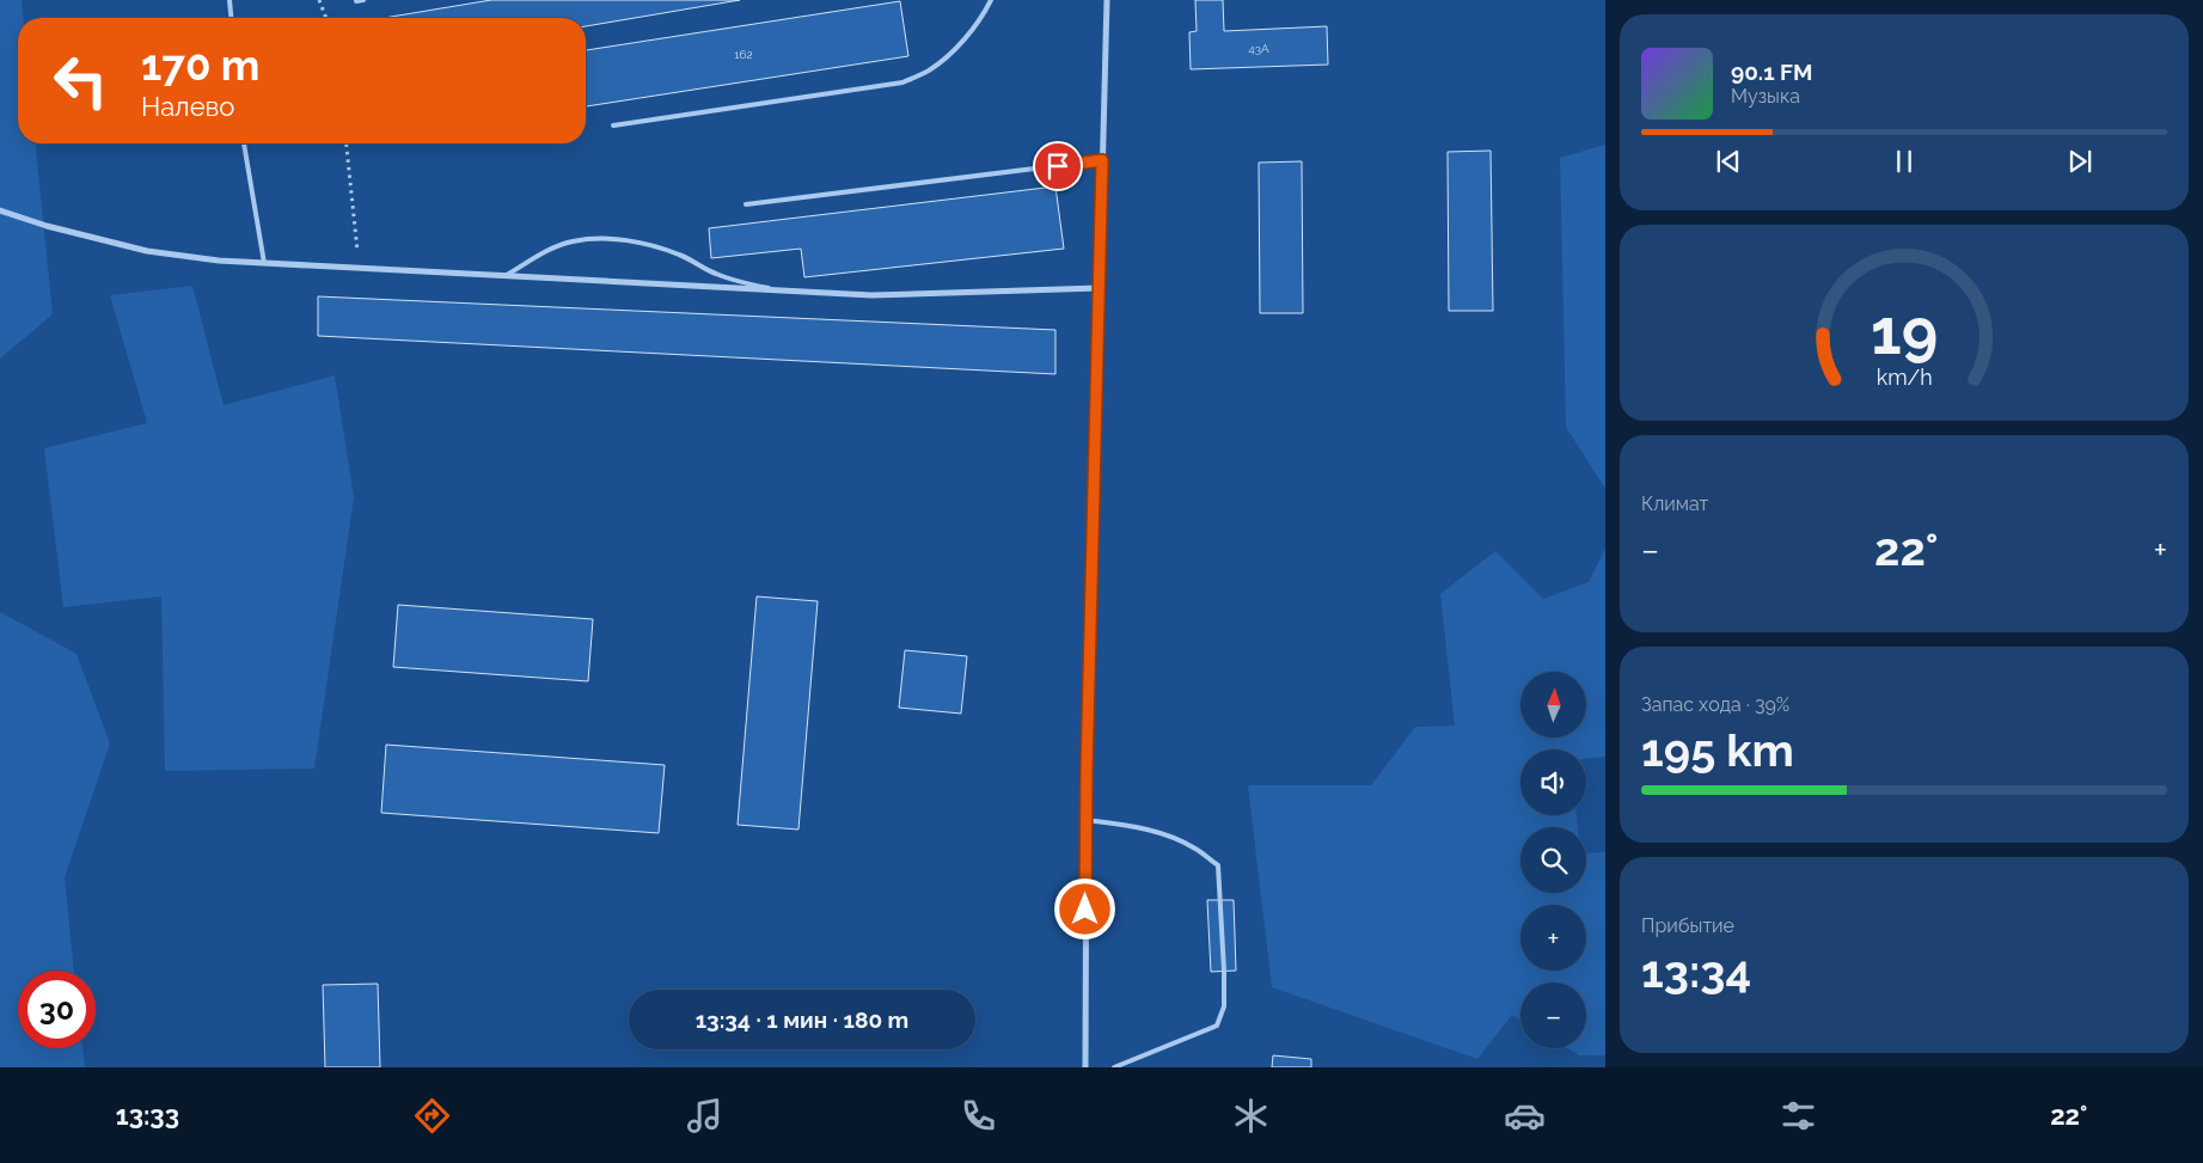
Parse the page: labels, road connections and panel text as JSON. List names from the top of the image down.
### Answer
{
  "house_numbers": ["43А", "162"],
  "north": "top",
  "page": {
    "turn": ["170 m", "Налево"],
    "song": ["90.1 FM", "Музыка"],
    "tile": [
      "Климат",
      ["Запас хода · 39%", "195 km"],
      ["Прибытие", "13:34"]
    ],
    "heat": ["−", "22°", "+"],
    "map_buttons": ["+", "−"],
    "limit": "30",
    "trip": "13:34 · 1 мин · 180 m",
    "tabs": ["13:33", "22°"],
    "gauge": ["19", "km/h"]
  }
}
